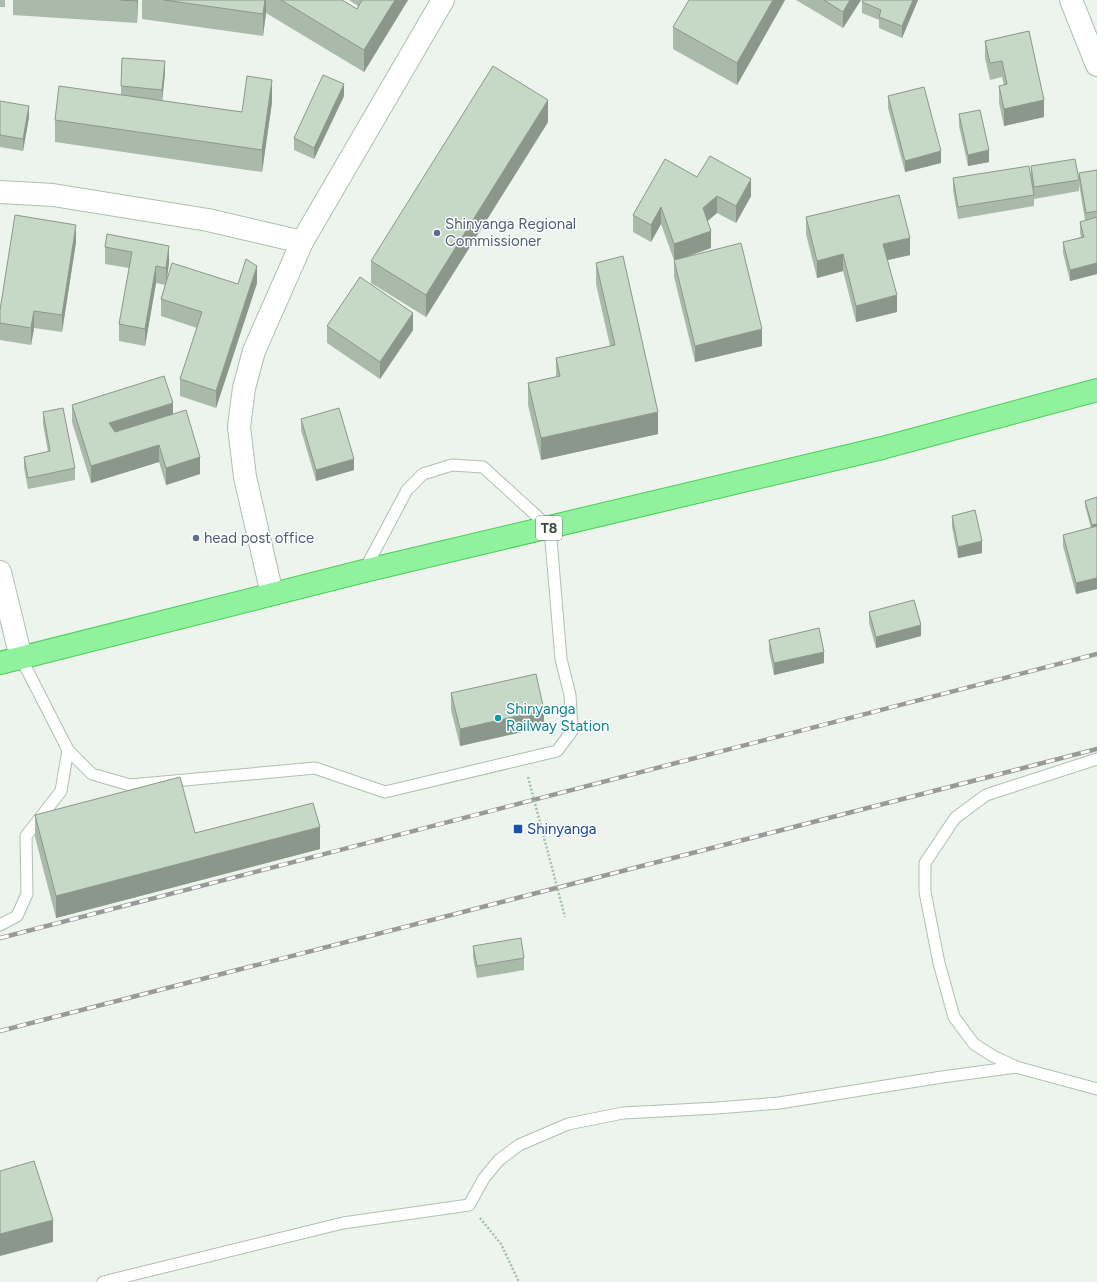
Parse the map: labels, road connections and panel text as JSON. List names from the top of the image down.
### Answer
{
  "streets": {
    "highway": ["T8"]
  },
  "places": {
    "other": ["Shinyanga Regional Commissioner", "head post office", "Shinyanga Railway Station"],
    "transit": ["Shinyanga"]
  }
}
